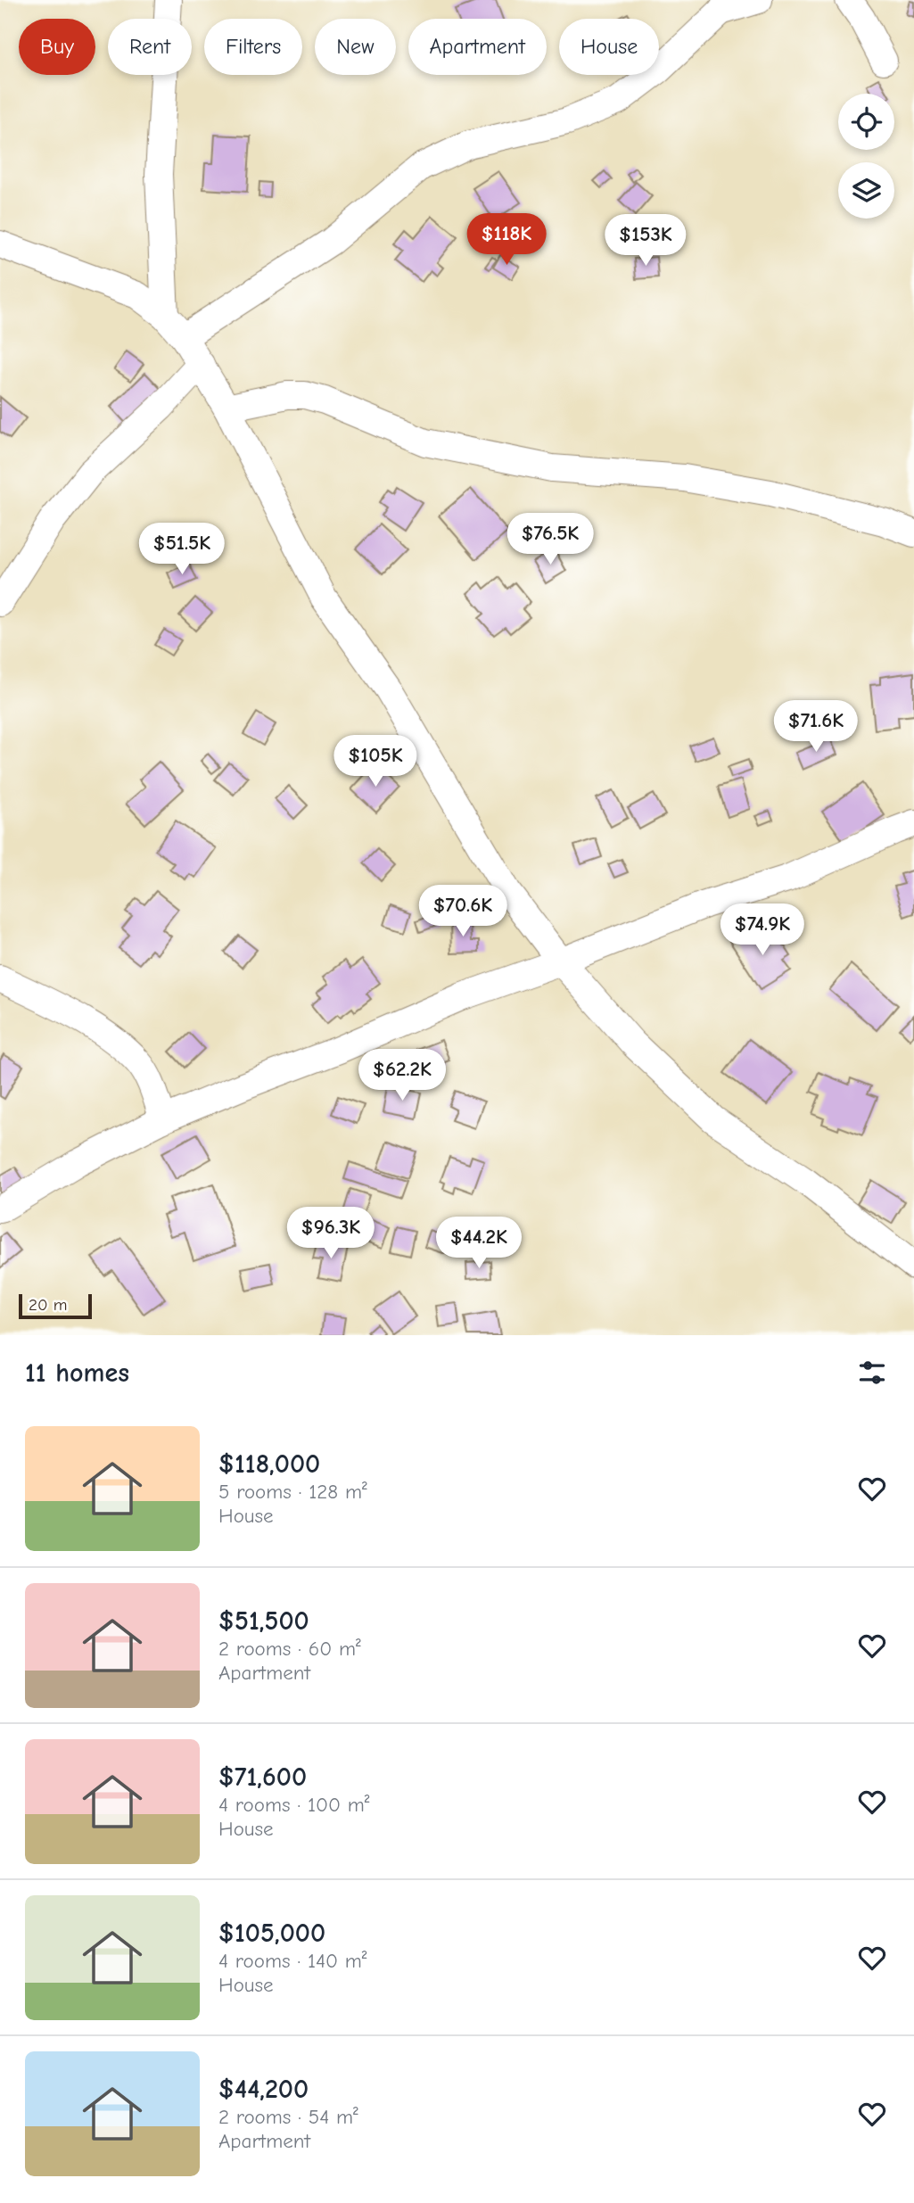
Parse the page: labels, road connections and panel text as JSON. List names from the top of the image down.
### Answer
{
  "scale_bar": "20 m",
  "page": {
    "chip": [
      "Buy",
      "Rent",
      "Filters",
      "New",
      "Apartment",
      "House"
    ],
    "price": [
      "$118K",
      "$153K",
      "$76.5K",
      "$51.5K",
      "$71.6K",
      "$105K",
      "$70.6K",
      "$74.9K",
      "$62.2K",
      "$96.3K",
      "$44.2K"
    ],
    "scale": "20 m",
    "heading": "11 homes",
    "list": [
      {
        "name": "$118,000",
        "note": "5 rooms · 128 m² · House"
      },
      {
        "name": "$51,500",
        "note": "2 rooms · 60 m² · Apartment"
      },
      {
        "name": "$71,600",
        "note": "4 rooms · 100 m² · House"
      },
      {
        "name": "$105,000",
        "note": "4 rooms · 140 m² · House"
      },
      {
        "name": "$44,200",
        "note": "2 rooms · 54 m² · Apartment"
      }
    ]
  }
}
